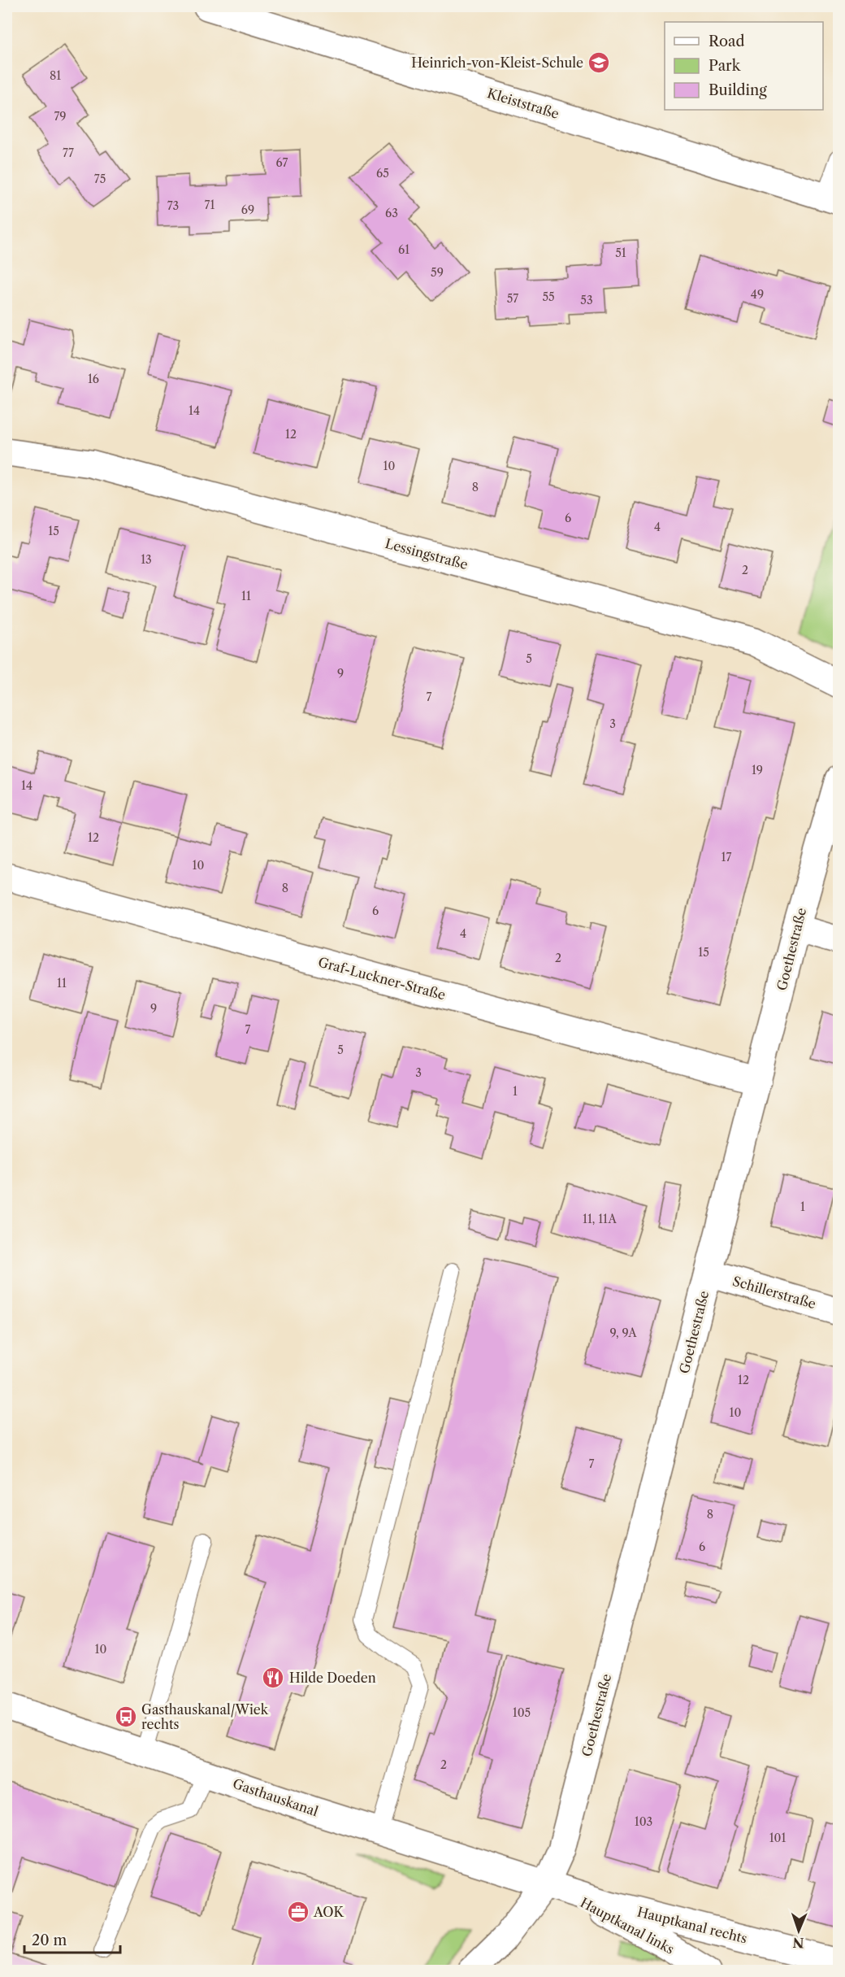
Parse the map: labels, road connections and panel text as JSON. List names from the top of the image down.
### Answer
{
  "streets": {
    "street": [
      "Kleiststraße",
      "Lessingstraße",
      "Goethestraße",
      "Graf-Luckner-Straße",
      "Schillerstraße",
      "Gasthauskanal",
      "Hauptkanal rechts",
      "Hauptkanal links"
    ]
  },
  "crossings": [
    ["Goethestraße", "Graf-Luckner-Straße"],
    ["Goethestraße", "Schillerstraße"],
    ["Goethestraße", "Gasthauskanal"],
    ["Goethestraße", "Hauptkanal rechts"],
    ["Goethestraße", "Hauptkanal links"],
    ["Gasthauskanal", "Hauptkanal rechts"],
    ["Gasthauskanal", "Hauptkanal links"],
    ["Hauptkanal rechts", "Hauptkanal links"]
  ],
  "places": {
    "school or university": ["Heinrich-von-Kleist-Schule"],
    "restaurant": ["Hilde Doeden"],
    "bus stop": ["Gasthauskanal/Wiek rechts"],
    "office": ["AOK"]
  },
  "house_numbers": [
    "81",
    "79",
    "77",
    "67",
    "65",
    "75",
    "71",
    "73",
    "69",
    "63",
    "61",
    "51",
    "59",
    "49",
    "55",
    "57",
    "53",
    "16",
    "14",
    "12",
    "10",
    "8",
    "6",
    "4",
    "15",
    "13",
    "2",
    "11",
    "5",
    "9",
    "7",
    "3",
    "19",
    "14",
    "12",
    "17",
    "10",
    "8",
    "6",
    "4",
    "15",
    "2",
    "11",
    "9",
    "7",
    "5",
    "3",
    "1",
    "1",
    "11, 11A",
    "9, 9A",
    "12",
    "10",
    "7",
    "8",
    "6",
    "10",
    "105",
    "2",
    "103",
    "101"
  ],
  "legend": ["Road", "Park", "Building"],
  "scale_bar": "20 m",
  "north": "bottom"
}
